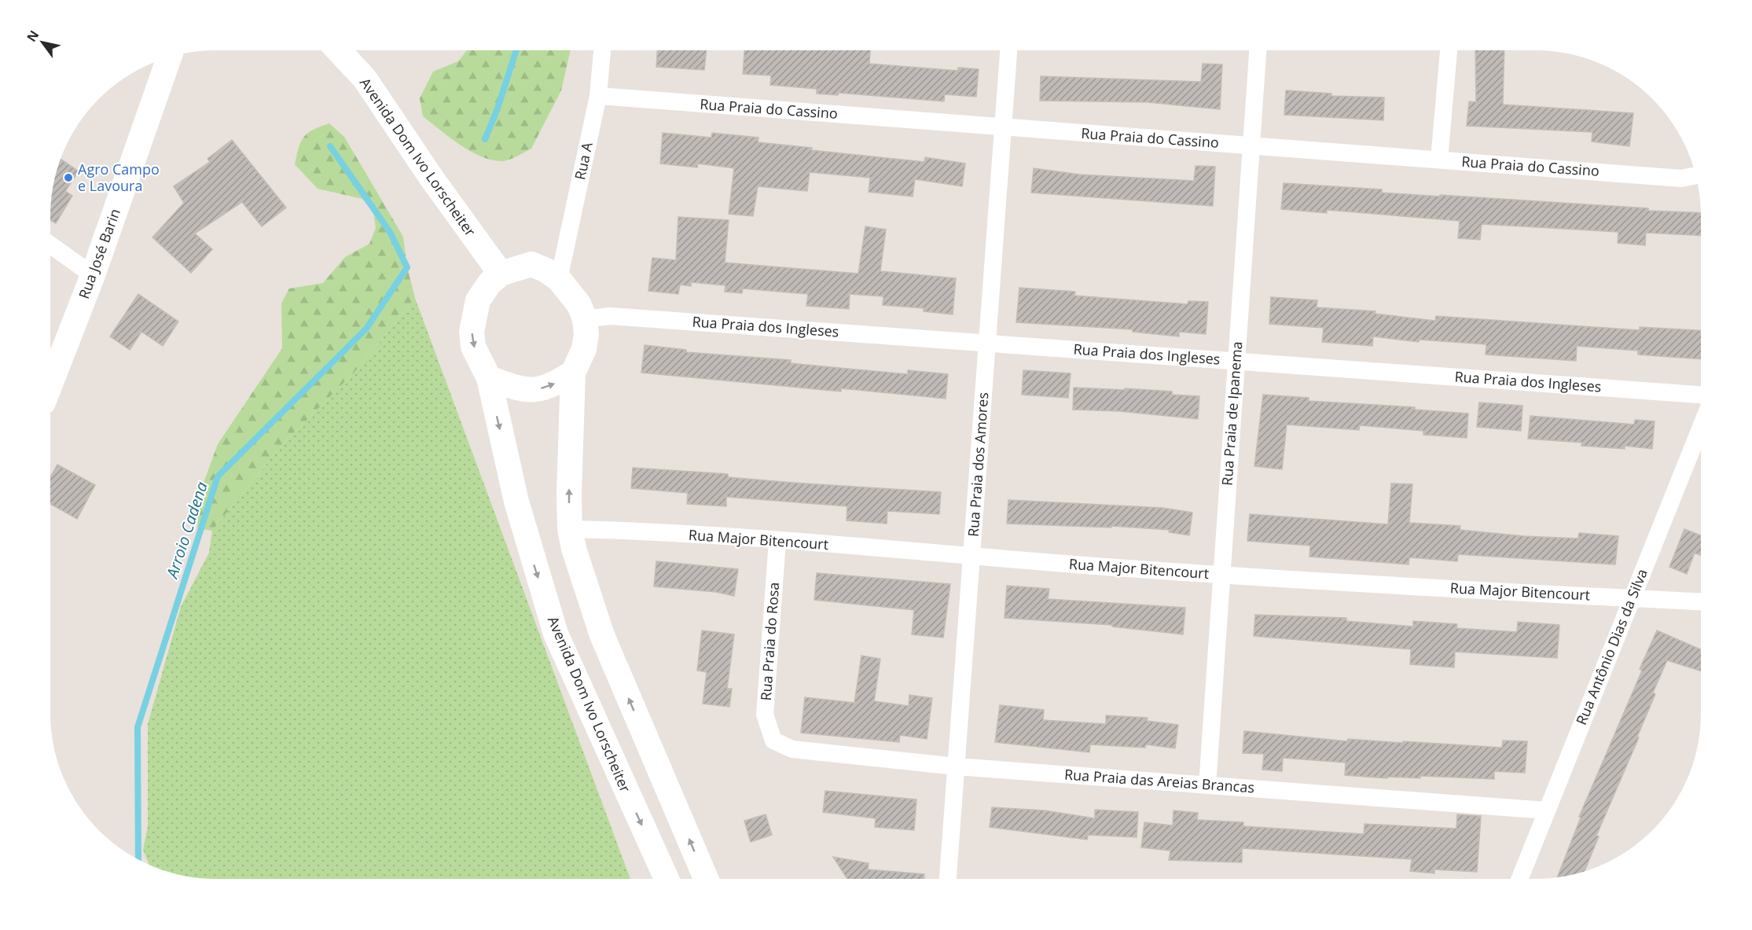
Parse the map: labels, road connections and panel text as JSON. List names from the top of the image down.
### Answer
{
  "streets": {
    "main road": ["Avenida Dom Ivo Lorscheiter", "Rua José Barin"],
    "street": [
      "Rua Praia do Cassino",
      "Rua A",
      "Rua Praia dos Ingleses",
      "Rua Praia de Ipanema",
      "Rua Praia dos Amores",
      "Rua Major Bitencourt",
      "Rua Praia do Rosa",
      "Rua Antônio Dias da Silva",
      "Rua Praia das Areias Brancas"
    ]
  },
  "crossings": [
    ["Rua Praia do Cassino", "Rua A"],
    ["Rua Praia do Cassino", "Rua Praia de Ipanema"],
    ["Rua Praia do Cassino", "Rua Praia dos Amores"],
    ["Avenida Dom Ivo Lorscheiter", "Rua A"],
    ["Avenida Dom Ivo Lorscheiter", "Rua Praia dos Ingleses"],
    ["Avenida Dom Ivo Lorscheiter", "Rua Major Bitencourt"],
    ["Rua A", "Rua Praia dos Ingleses"],
    ["Rua Praia dos Ingleses", "Rua Praia de Ipanema"],
    ["Rua Praia dos Ingleses", "Rua Praia dos Amores"],
    ["Rua Praia de Ipanema", "Rua Major Bitencourt"],
    ["Rua Praia de Ipanema", "Rua Praia das Areias Brancas"],
    ["Rua Praia dos Amores", "Rua Major Bitencourt"],
    ["Rua Praia dos Amores", "Rua Praia das Areias Brancas"],
    ["Rua Major Bitencourt", "Rua Praia do Rosa"],
    ["Rua Major Bitencourt", "Rua Antônio Dias da Silva"],
    ["Rua Praia do Rosa", "Rua Praia das Areias Brancas"],
    ["Rua Antônio Dias da Silva", "Rua Praia das Areias Brancas"]
  ],
  "water": ["Arroio Cadena"],
  "places": ["Agro Campo e Lavoura"],
  "north": "top left"
}
